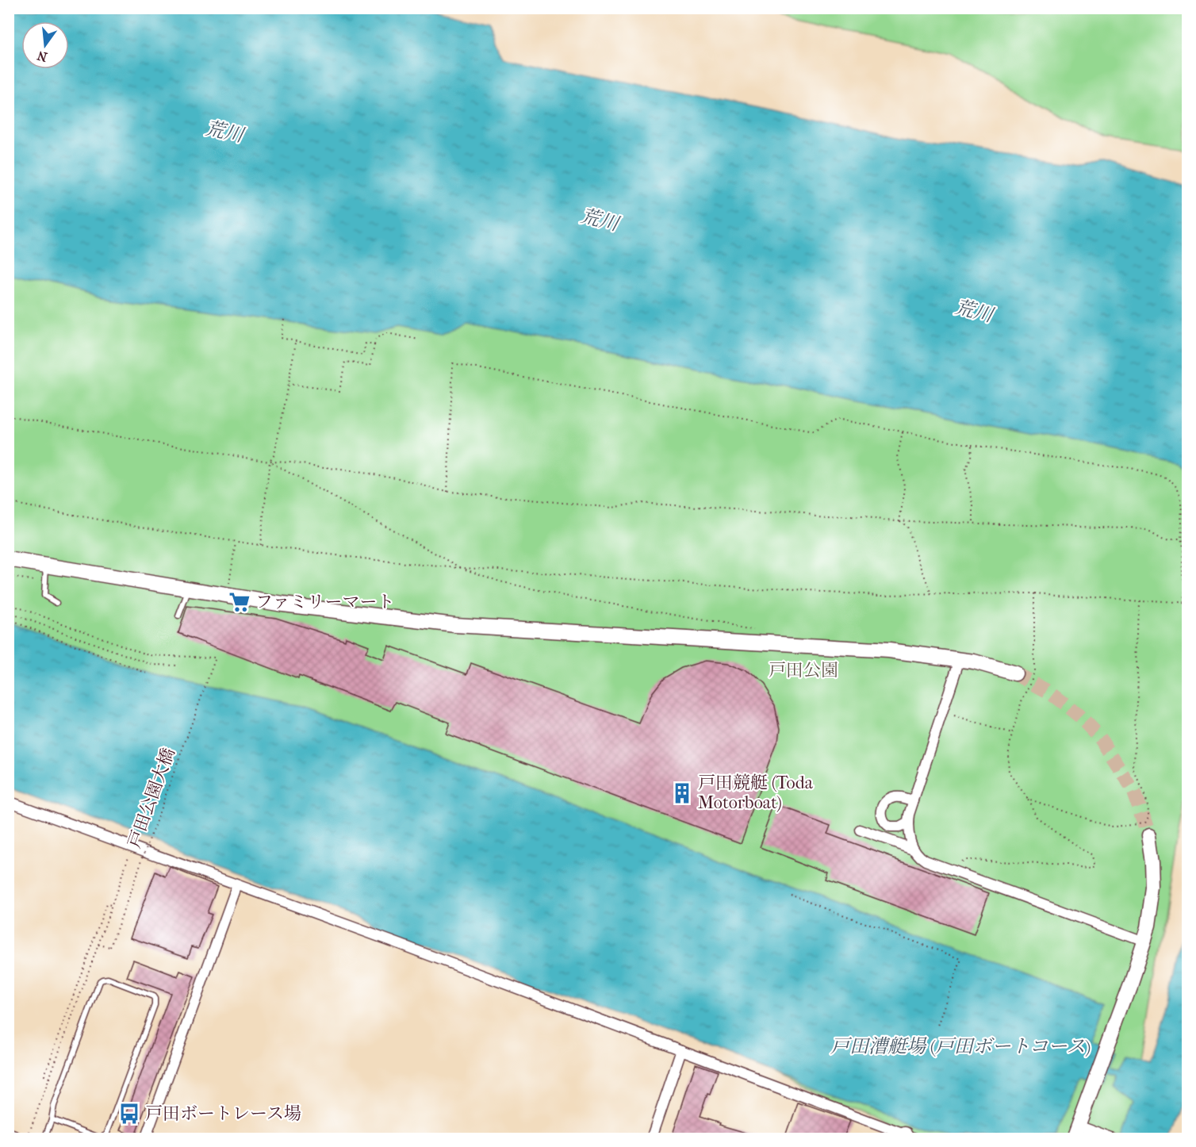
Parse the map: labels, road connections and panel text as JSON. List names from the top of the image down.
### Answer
{
  "streets": {
    "path": ["戸田公園大橋"]
  },
  "water": ["荒川", "戸田漕艇場 (戸田ボートコース)"],
  "parks": ["戸田公園"],
  "places": {
    "supermarket": ["ファミリーマート"],
    "building": ["戸田競艇 (Toda Motorboat)"],
    "bus stop": ["戸田ボートレース場"]
  },
  "north": "bottom"
}
